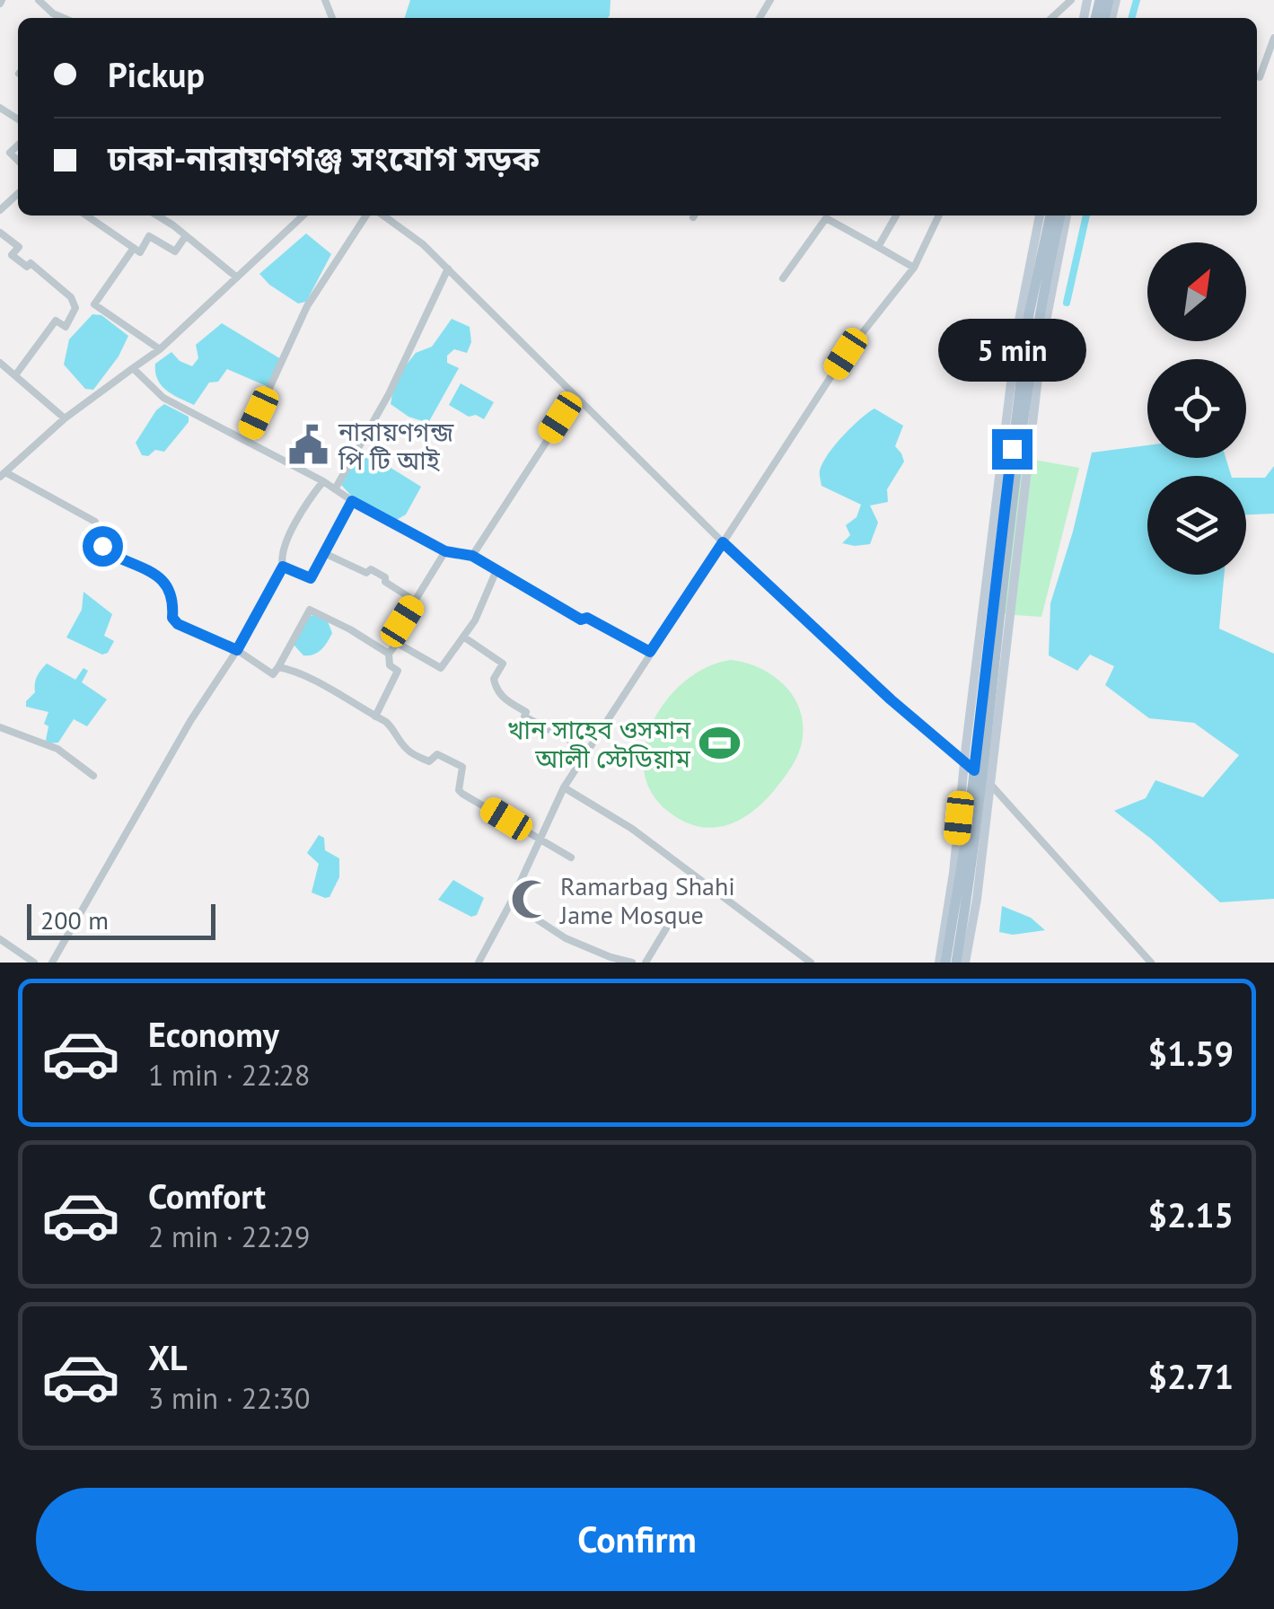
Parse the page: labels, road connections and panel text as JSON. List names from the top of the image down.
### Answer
{
  "places": {
    "public building": ["নারায়ণগন্জ পি টি আই"],
    "sports": ["খান সাহেব ওসমান আলী স্টেডিয়াম"],
    "mosque": ["Ramarbag Shahi Jame Mosque"]
  },
  "scale_bar": "200 m",
  "north": "top right",
  "page": {
    "banner": ["Pickup", "ঢাকা-নারায়ণগঞ্জ সংযোগ সড়ক"],
    "bubble": "5 min",
    "scale": "200 m",
    "list": [
      {
        "name": "Economy",
        "note": "1 min · 22:28",
        "value": "$1.59"
      },
      {
        "name": "Comfort",
        "note": "2 min · 22:29",
        "value": "$2.15"
      },
      {
        "name": "XL",
        "note": "3 min · 22:30",
        "value": "$2.71"
      }
    ],
    "buttons": "Confirm"
  }
}
